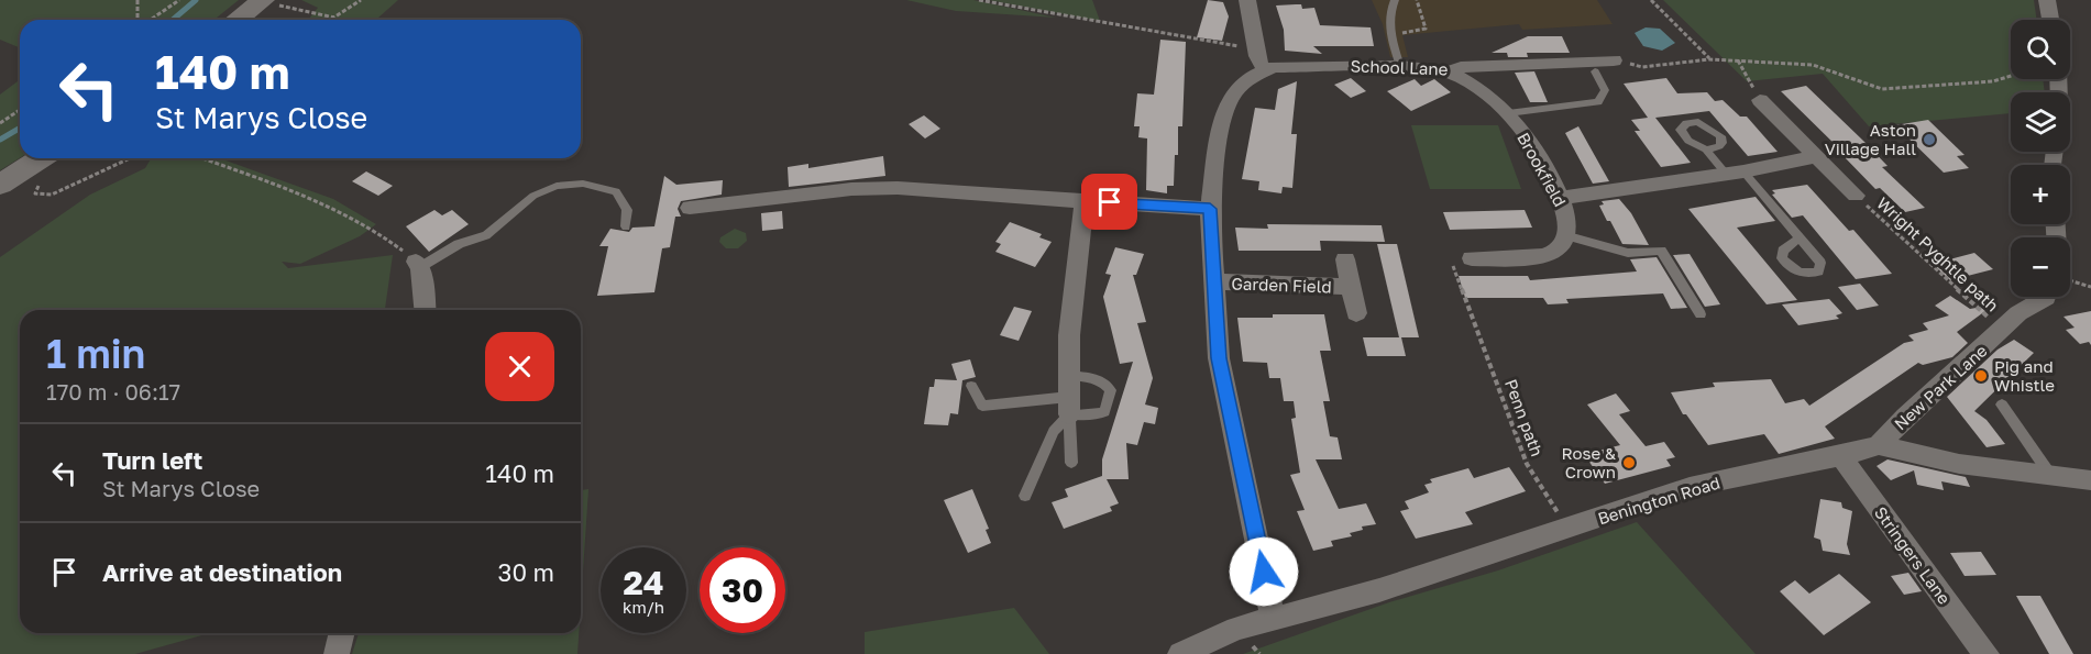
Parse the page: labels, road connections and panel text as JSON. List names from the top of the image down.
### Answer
{
  "streets": {
    "street": [
      "School Lane",
      "Brookfield",
      "Garden Field",
      "New Park Lane",
      "Benington Road",
      "Stringers Lane"
    ],
    "path": ["Wright Pyghtle path", "Penn path"]
  },
  "crossings": [
    ["School Lane", "Brookfield"],
    ["Wright Pyghtle path", "New Park Lane"],
    ["New Park Lane", "Benington Road"],
    ["Penn path", "Benington Road"],
    ["Benington Road", "Stringers Lane"]
  ],
  "places": ["Aston Village Hall", "Pig and Whistle", "Rose & Crown"],
  "page": {
    "map_buttons": ["+", "−"],
    "turn": ["140 m", "St Marys Close"],
    "heading": ["1 min", "170 m · 06:17"],
    "list": [
      {
        "name": "Turn left",
        "note": "St Marys Close",
        "value": "140 m"
      },
      {
        "name": "Arrive at destination",
        "value": "30 m"
      }
    ],
    "speed": "24 km/h",
    "limit": "30"
  }
}
